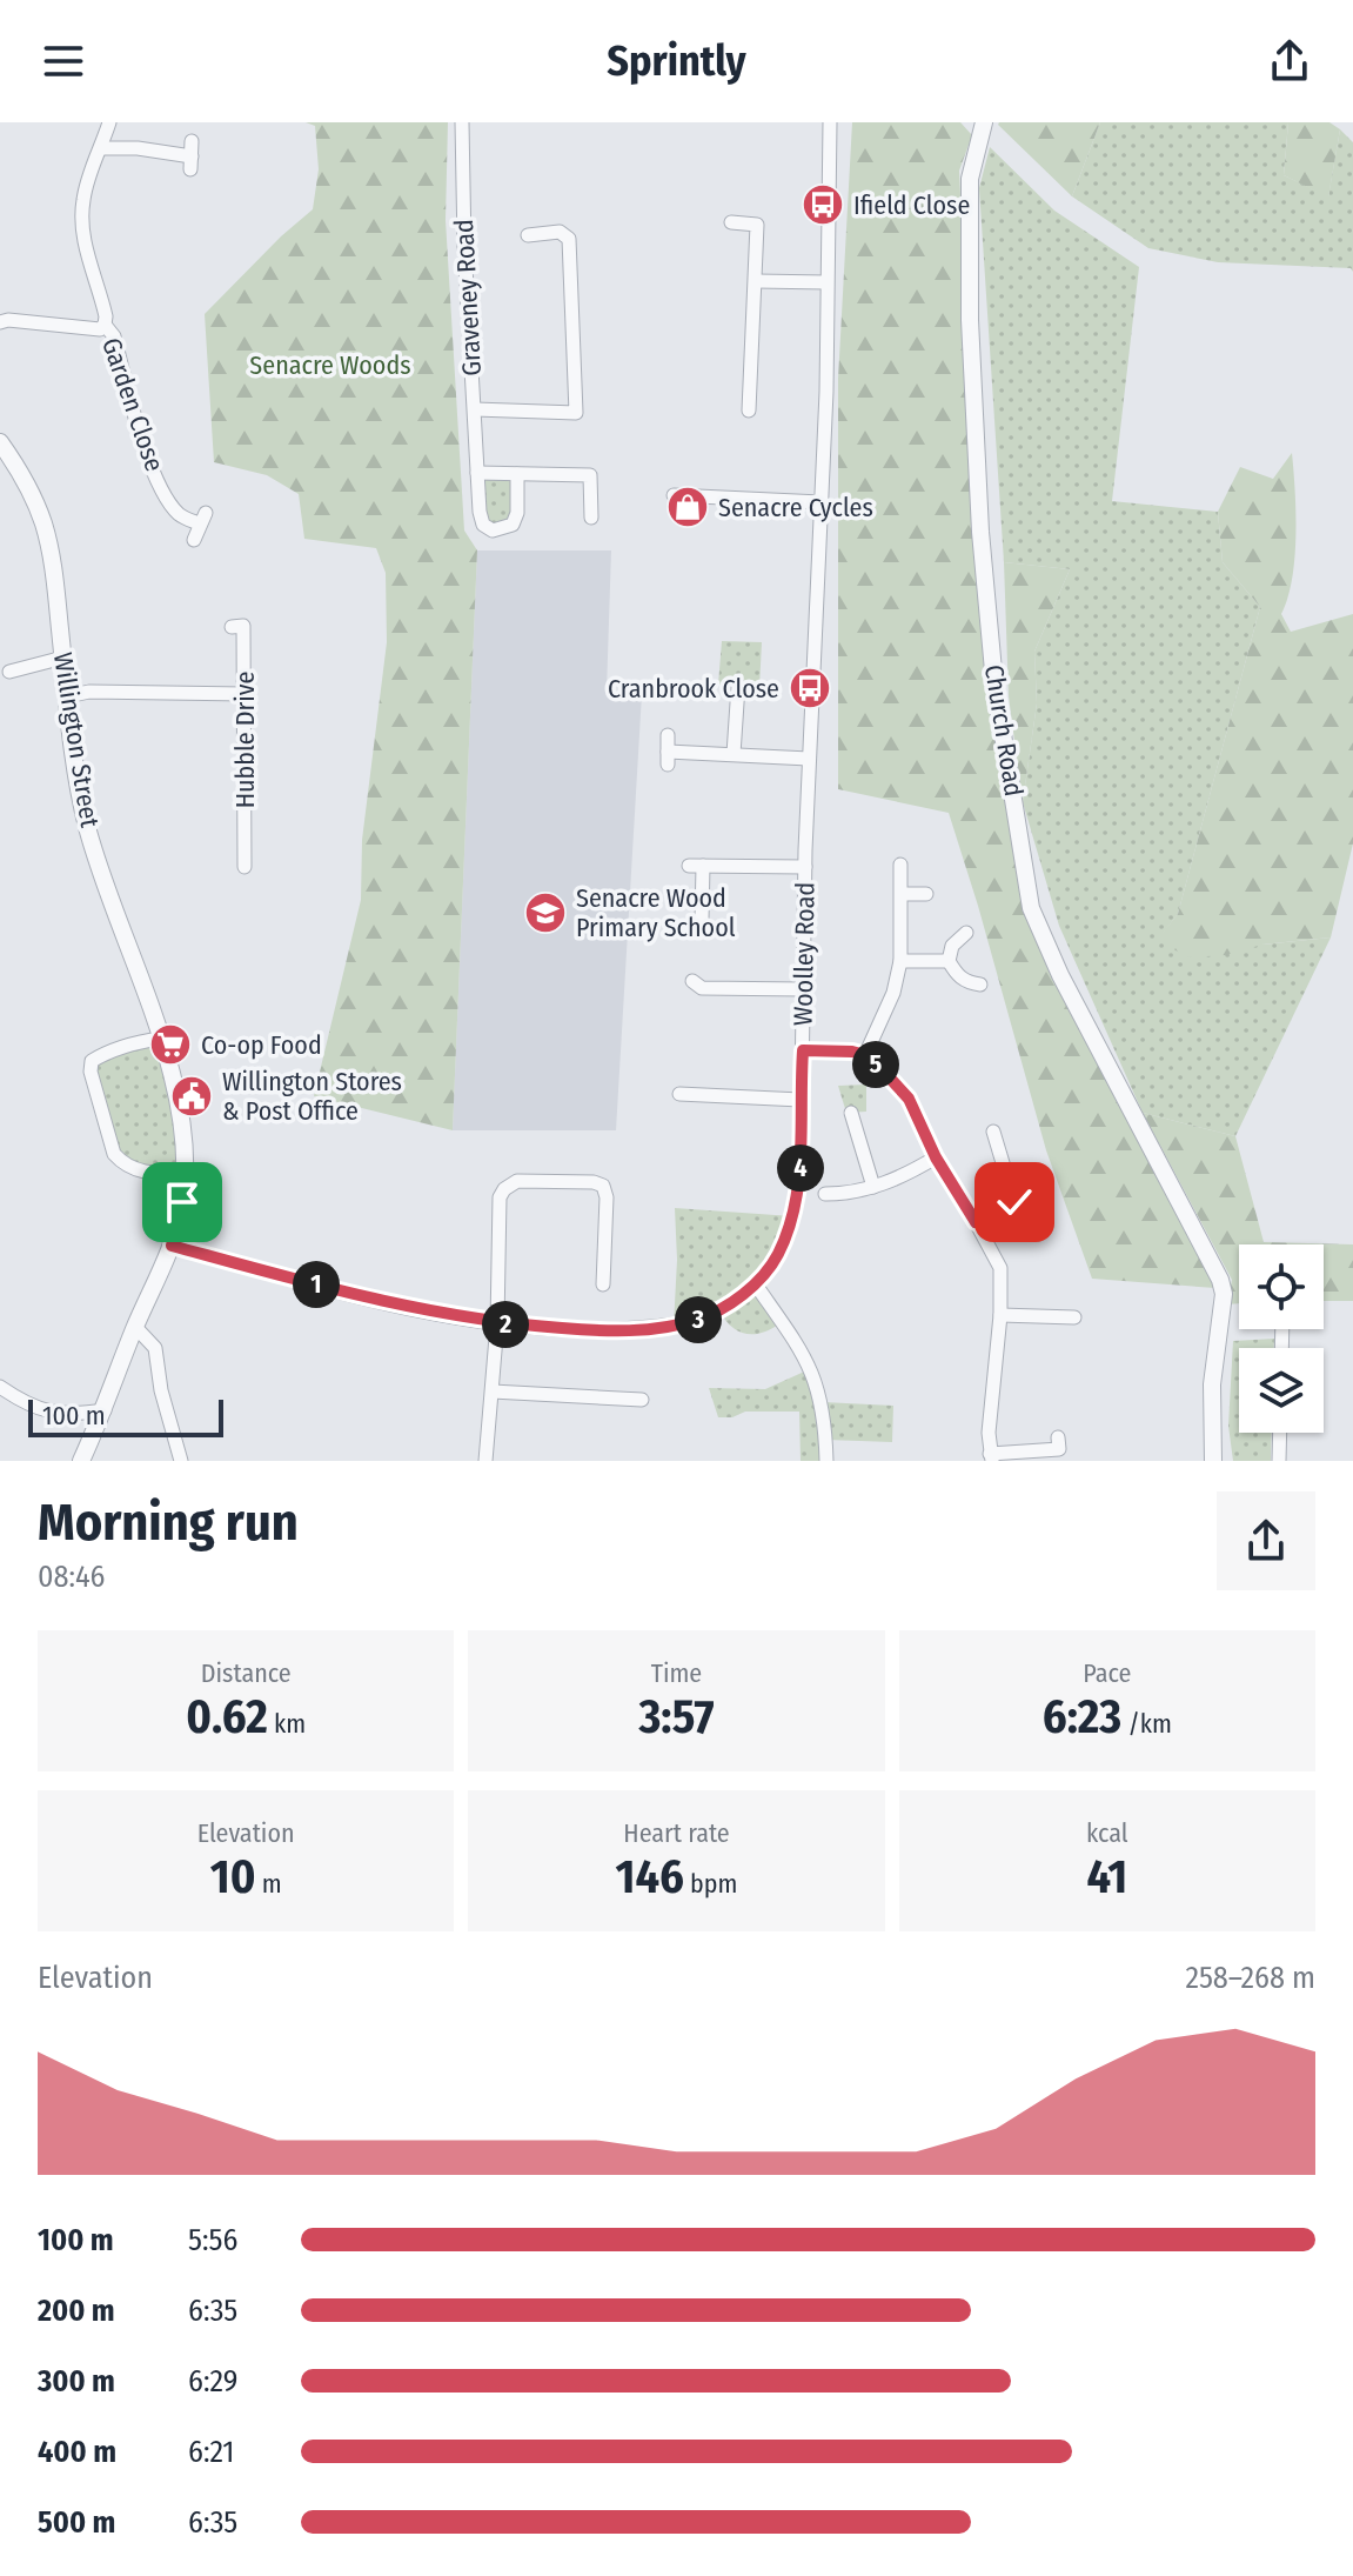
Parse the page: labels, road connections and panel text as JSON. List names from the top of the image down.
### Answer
{
  "streets": {
    "street": [
      "Graveney Road",
      "Garden Close",
      "Church Road",
      "Willington Street",
      "Hubble Drive",
      "Woolley Road"
    ]
  },
  "crossings": [
    ["Willington Street", "Woolley Road"]
  ],
  "parks": ["Senacre Woods"],
  "places": {
    "bus stop": ["Ifield Close", "Cranbrook Close"],
    "shop": ["Senacre Cycles"],
    "school or university": ["Senacre Wood Primary School"],
    "supermarket": ["Co-op Food"],
    "public building": ["Willington Stores & Post Office"]
  },
  "scale_bar": "100 m",
  "page": {
    "header": "Sprintly",
    "pins": [
      "5",
      "4",
      "1",
      "3",
      "2"
    ],
    "scale": "100 m",
    "heading": ["Morning run", "08:46"],
    "stats": [
      ["Distance", "0.62 km"],
      ["Time", "3:57"],
      ["Pace", "6:23 /km"],
      ["Elevation", "10 m"],
      ["Heart rate", "146 bpm"],
      ["kcal", "41"]
    ],
    "chart": ["Elevation", "258–268 m"],
    "list": [
      {
        "name": "100 m",
        "note": "5:56"
      },
      {
        "name": "200 m",
        "note": "6:35"
      },
      {
        "name": "300 m",
        "note": "6:29"
      },
      {
        "name": "400 m",
        "note": "6:21"
      },
      {
        "name": "500 m",
        "note": "6:35"
      }
    ]
  }
}
